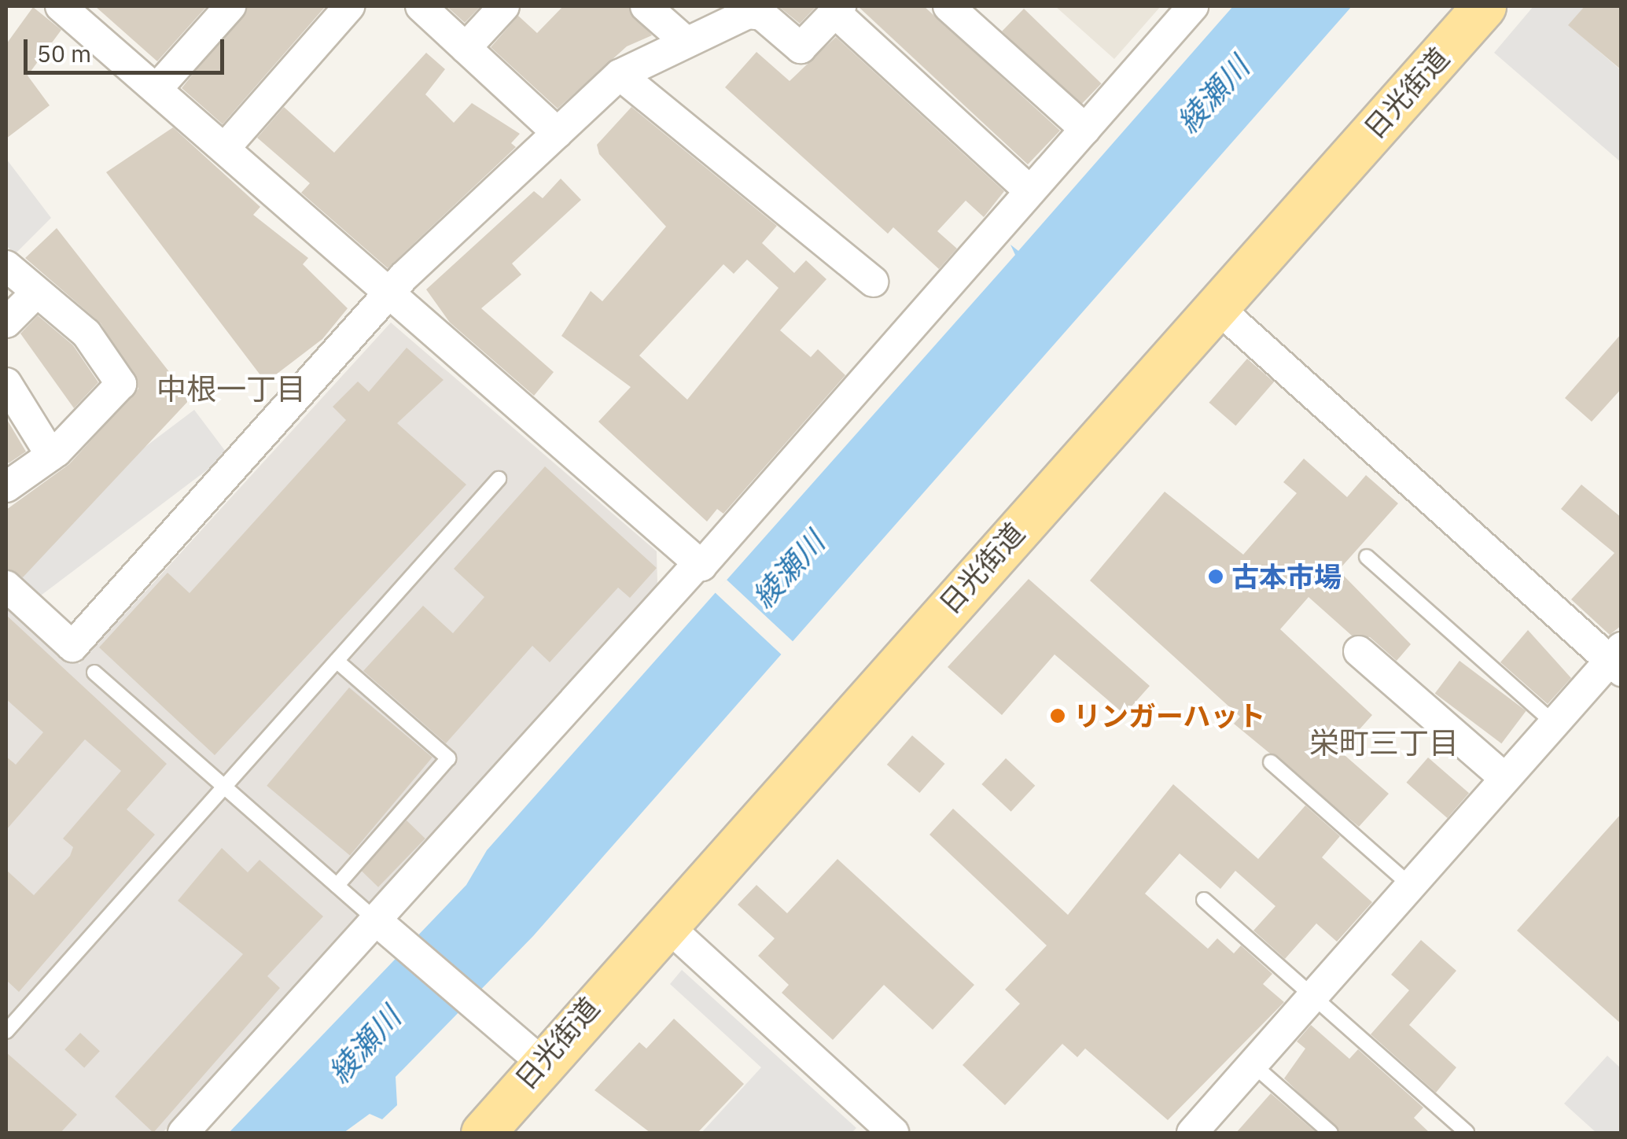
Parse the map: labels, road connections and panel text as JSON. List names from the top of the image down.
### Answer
{
  "streets": {
    "main road": ["日光街道"]
  },
  "districts": ["中根一丁目", "栄町三丁目"],
  "water": ["綾瀬川"],
  "places": ["古本市場", "リンガーハット"],
  "scale_bar": "50 m"
}
